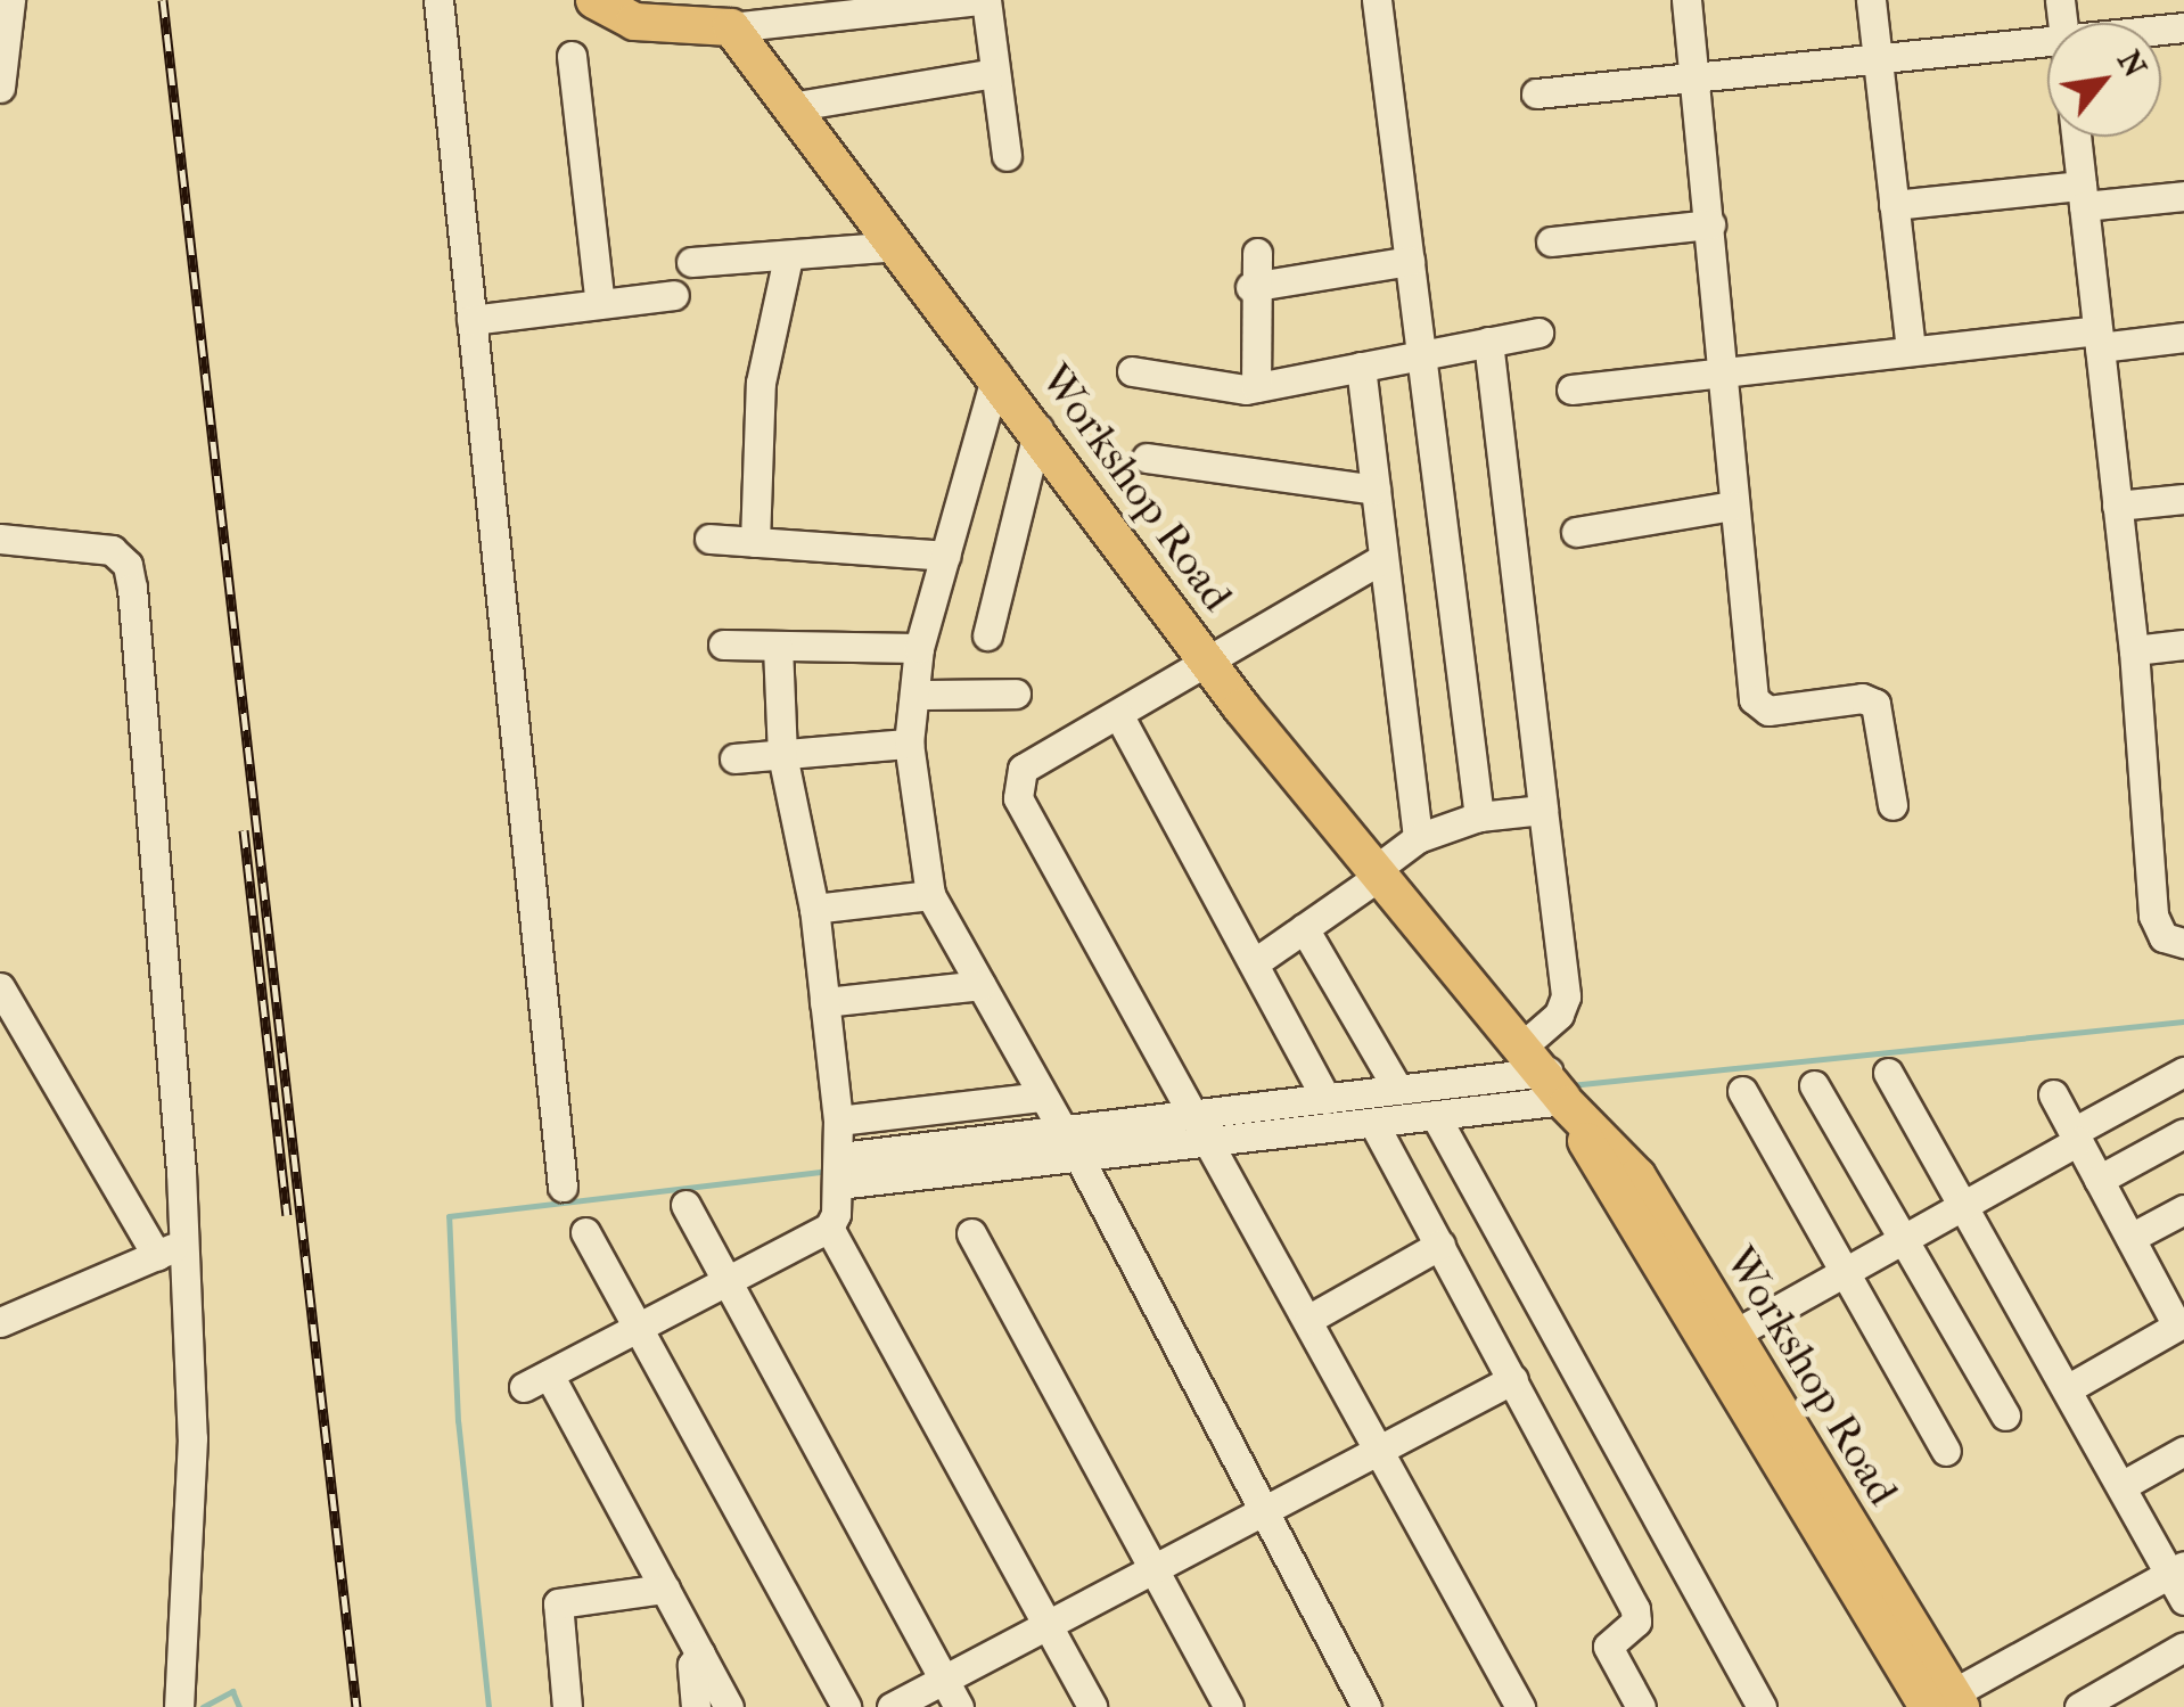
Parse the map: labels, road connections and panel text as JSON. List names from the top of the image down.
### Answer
{
  "streets": {
    "main road": ["Workshop Road"]
  },
  "north": "top right"
}
